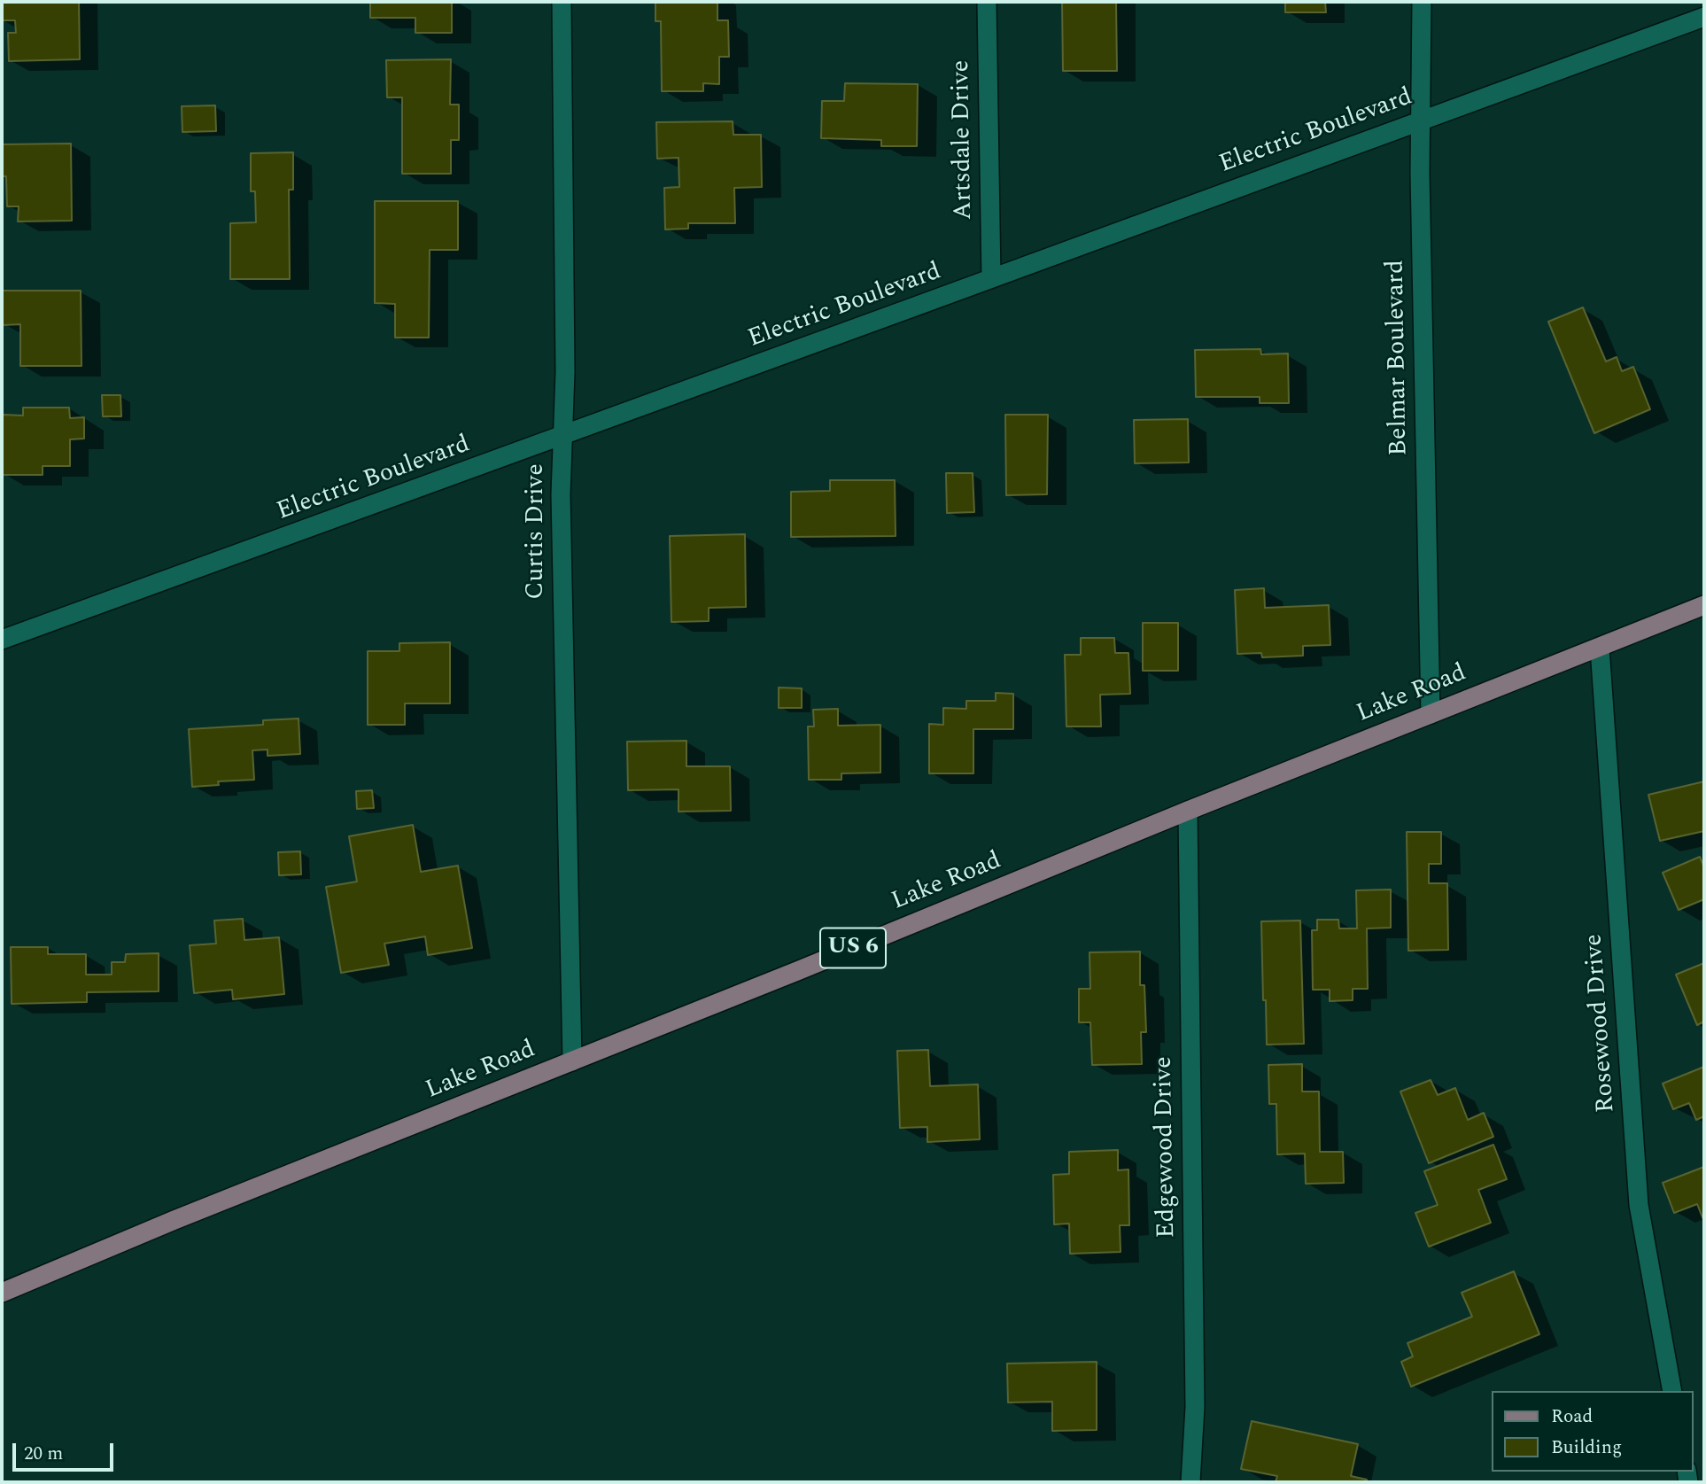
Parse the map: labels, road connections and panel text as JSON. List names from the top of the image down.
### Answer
{
  "streets": {
    "main road": ["Lake Road", "US 6"],
    "street": [
      "Electric Boulevard",
      "Artsdale Drive",
      "Belmar Boulevard",
      "Curtis Drive",
      "Rosewood Drive",
      "Edgewood Drive"
    ]
  },
  "crossings": [
    ["Electric Boulevard", "Artsdale Drive"],
    ["Electric Boulevard", "Belmar Boulevard"],
    ["Electric Boulevard", "Curtis Drive"],
    ["Belmar Boulevard", "Lake Road"],
    ["Curtis Drive", "Lake Road"],
    ["Lake Road", "Rosewood Drive"],
    ["Lake Road", "Edgewood Drive"]
  ],
  "legend": ["Road", "Building"],
  "scale_bar": "20 m"
}
